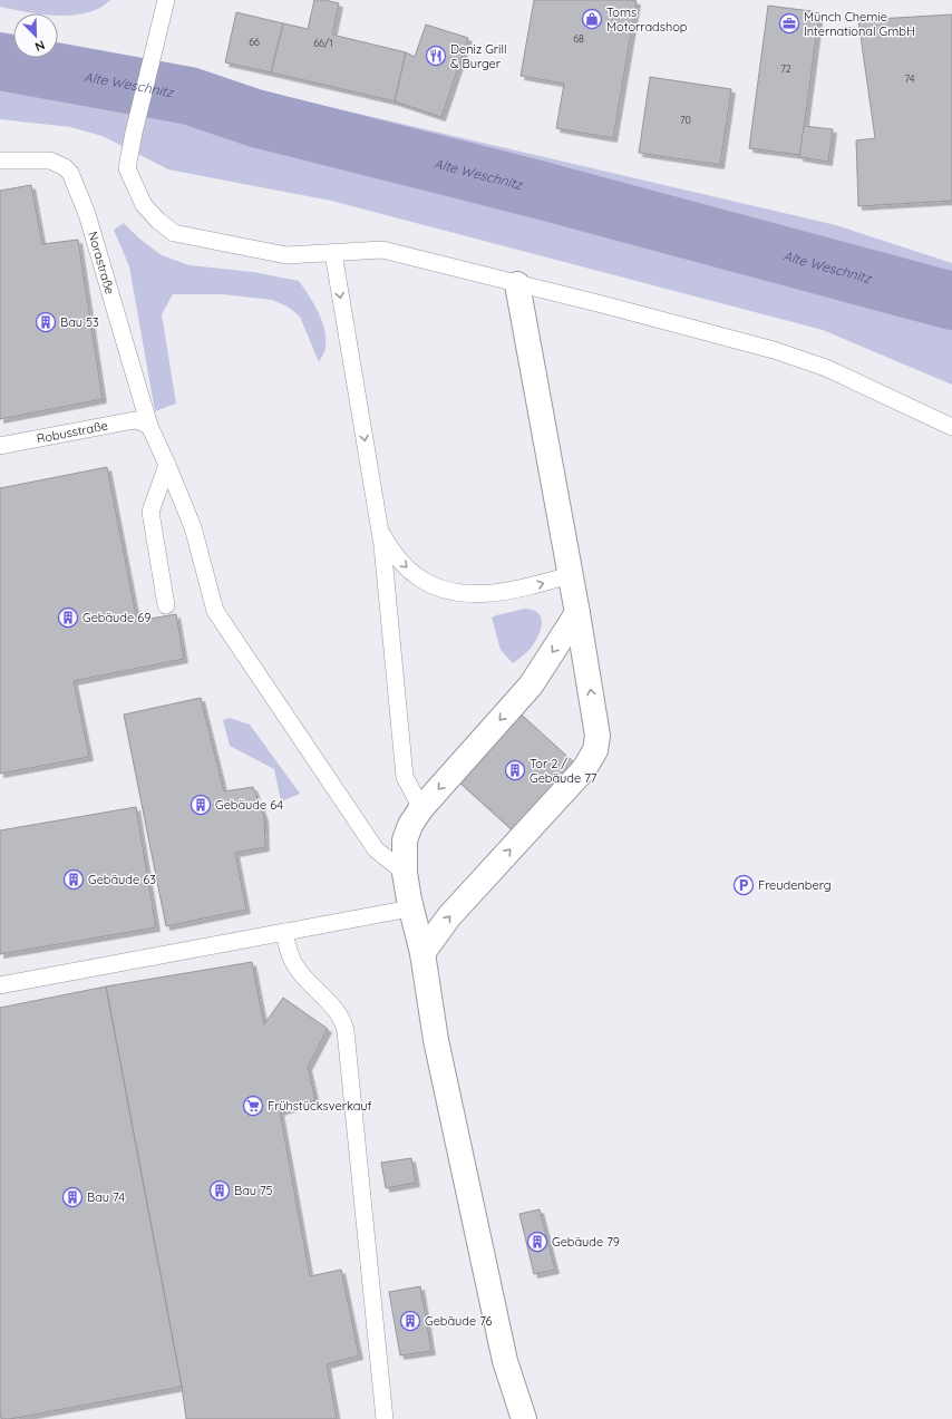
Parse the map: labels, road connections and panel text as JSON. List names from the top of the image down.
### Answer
{
  "streets": {
    "lane": ["Norastraße", "Robusstraße"]
  },
  "crossings": [
    ["Norastraße", "Robusstraße"]
  ],
  "water": ["Alte Weschnitz"],
  "places": {
    "shop": ["Toms Motorradshop"],
    "office": ["Münch Chemie International GmbH"],
    "restaurant": ["Deniz Grill & Burger"],
    "building": [
      "Bau 53",
      "Gebäude 69",
      "Tor 2 / Gebäude 77",
      "Gebäude 64",
      "Gebäude 63",
      "Bau 75",
      "Bau 74",
      "Gebäude 79",
      "Gebäude 76"
    ],
    "parking": ["Freudenberg"],
    "supermarket": ["Frühstücksverkauf"]
  },
  "house_numbers": [
    "68",
    "66",
    "66/1",
    "72",
    "74",
    "70"
  ],
  "north": "bottom right"
}
